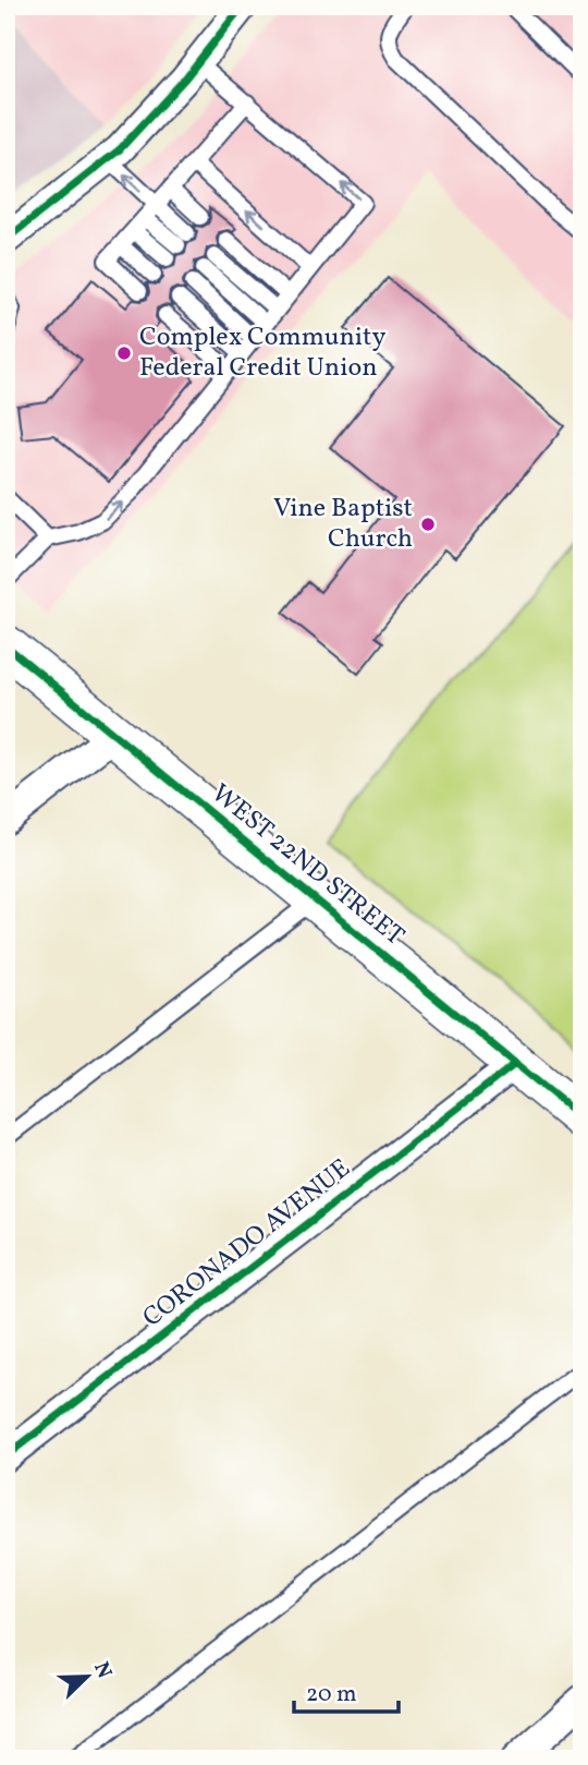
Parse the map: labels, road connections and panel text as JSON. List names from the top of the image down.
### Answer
{
  "streets": {
    "street": ["WEST 22ND STREET", "CORONADO AVENUE"]
  },
  "crossings": [
    ["WEST 22ND STREET", "CORONADO AVENUE"]
  ],
  "places": ["Complex Community Federal Credit Union", "Vine Baptist Church"],
  "scale_bar": "20 m",
  "north": "top right"
}
